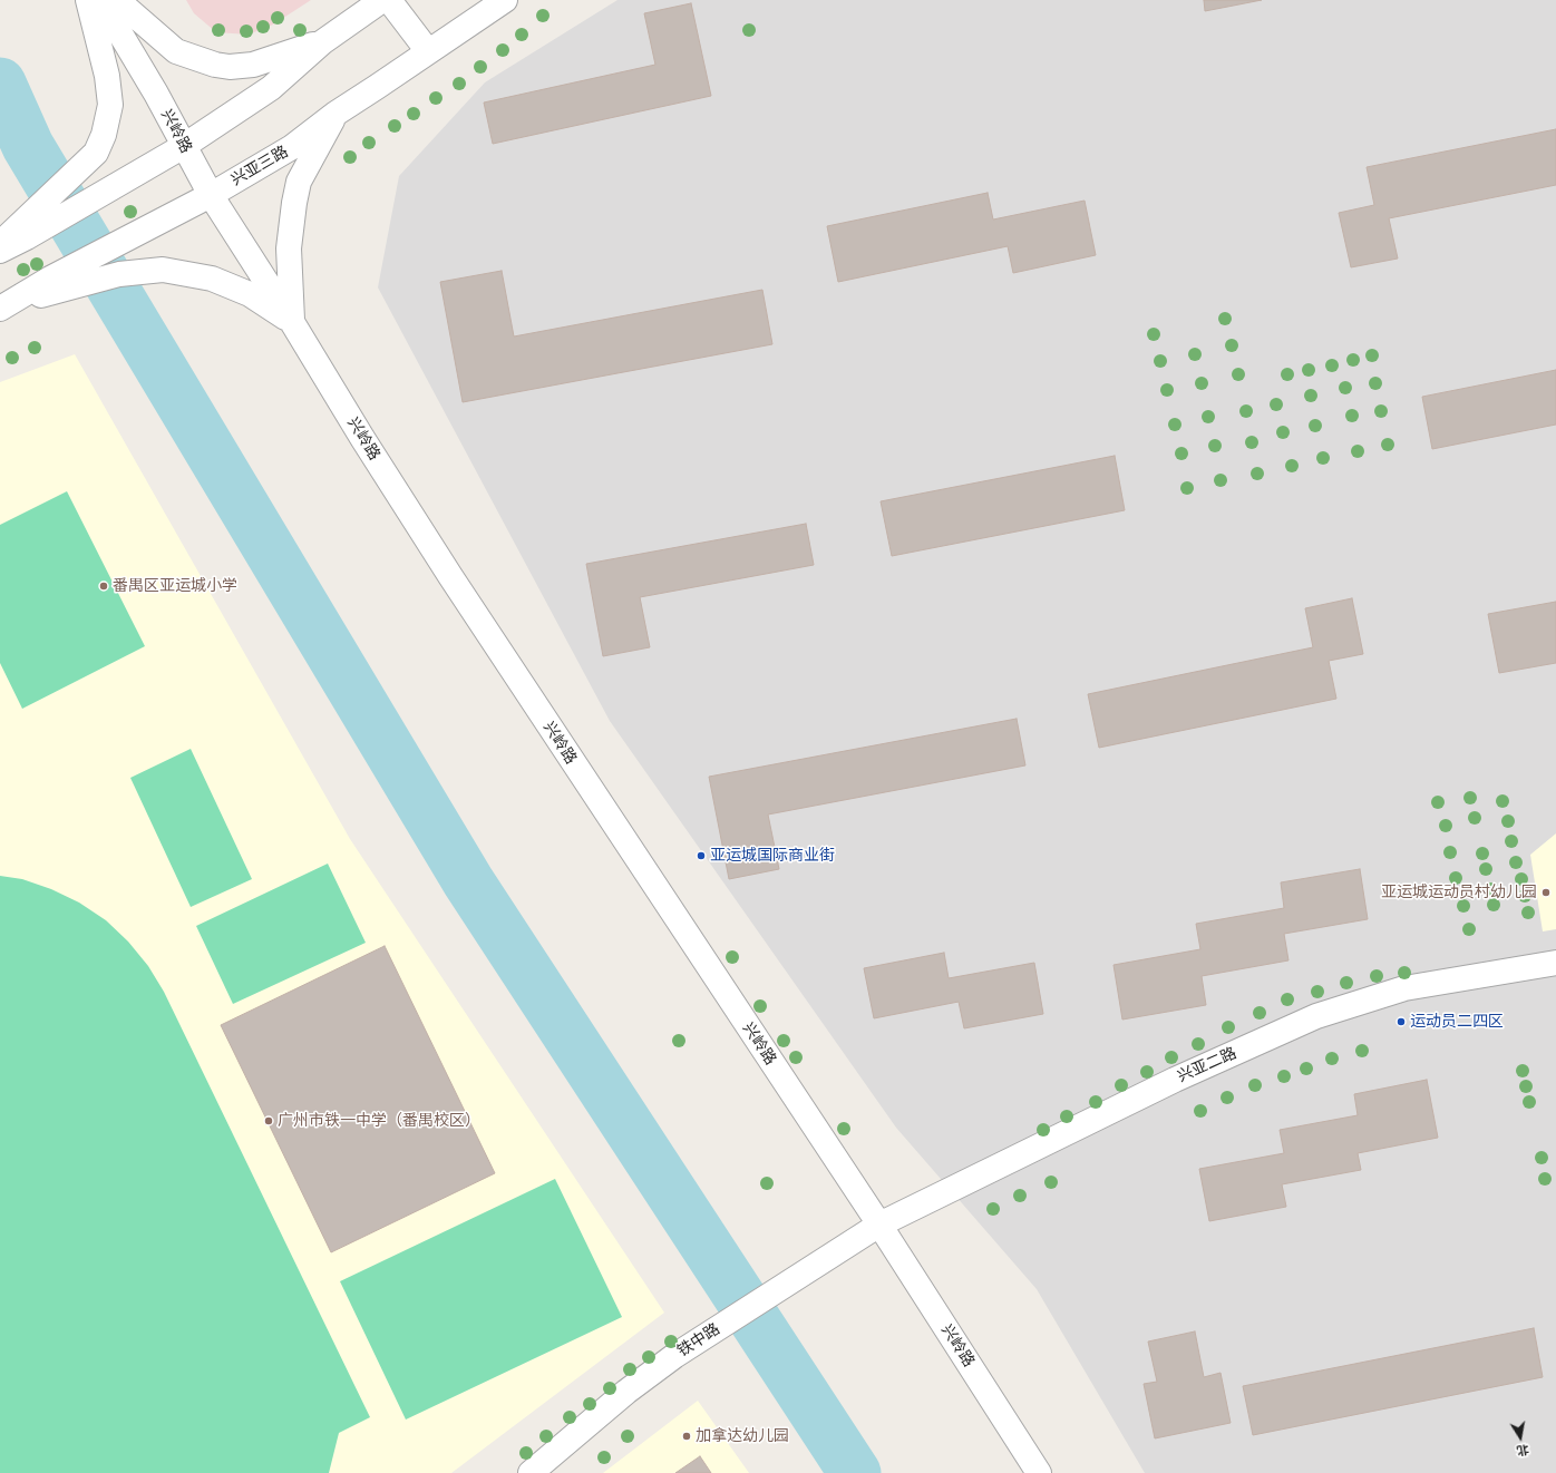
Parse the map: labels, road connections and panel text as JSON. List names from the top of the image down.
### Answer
{
  "streets": {
    "street": [
      "兴岭路",
      "兴亚三路",
      "兴亚二路",
      "铁中路"
    ]
  },
  "crossings": [
    ["兴岭路", "兴亚三路"],
    ["兴岭路", "兴亚二路"],
    ["兴岭路", "铁中路"],
    ["兴亚二路", "铁中路"]
  ],
  "places": [
    "番禺区亚运城小学",
    "亚运城国际商业街",
    "亚运城运动员村幼儿园",
    "运动员二四区",
    "广州市铁一中学（番禺校区）",
    "加拿达幼儿园"
  ],
  "north": "bottom"
}
